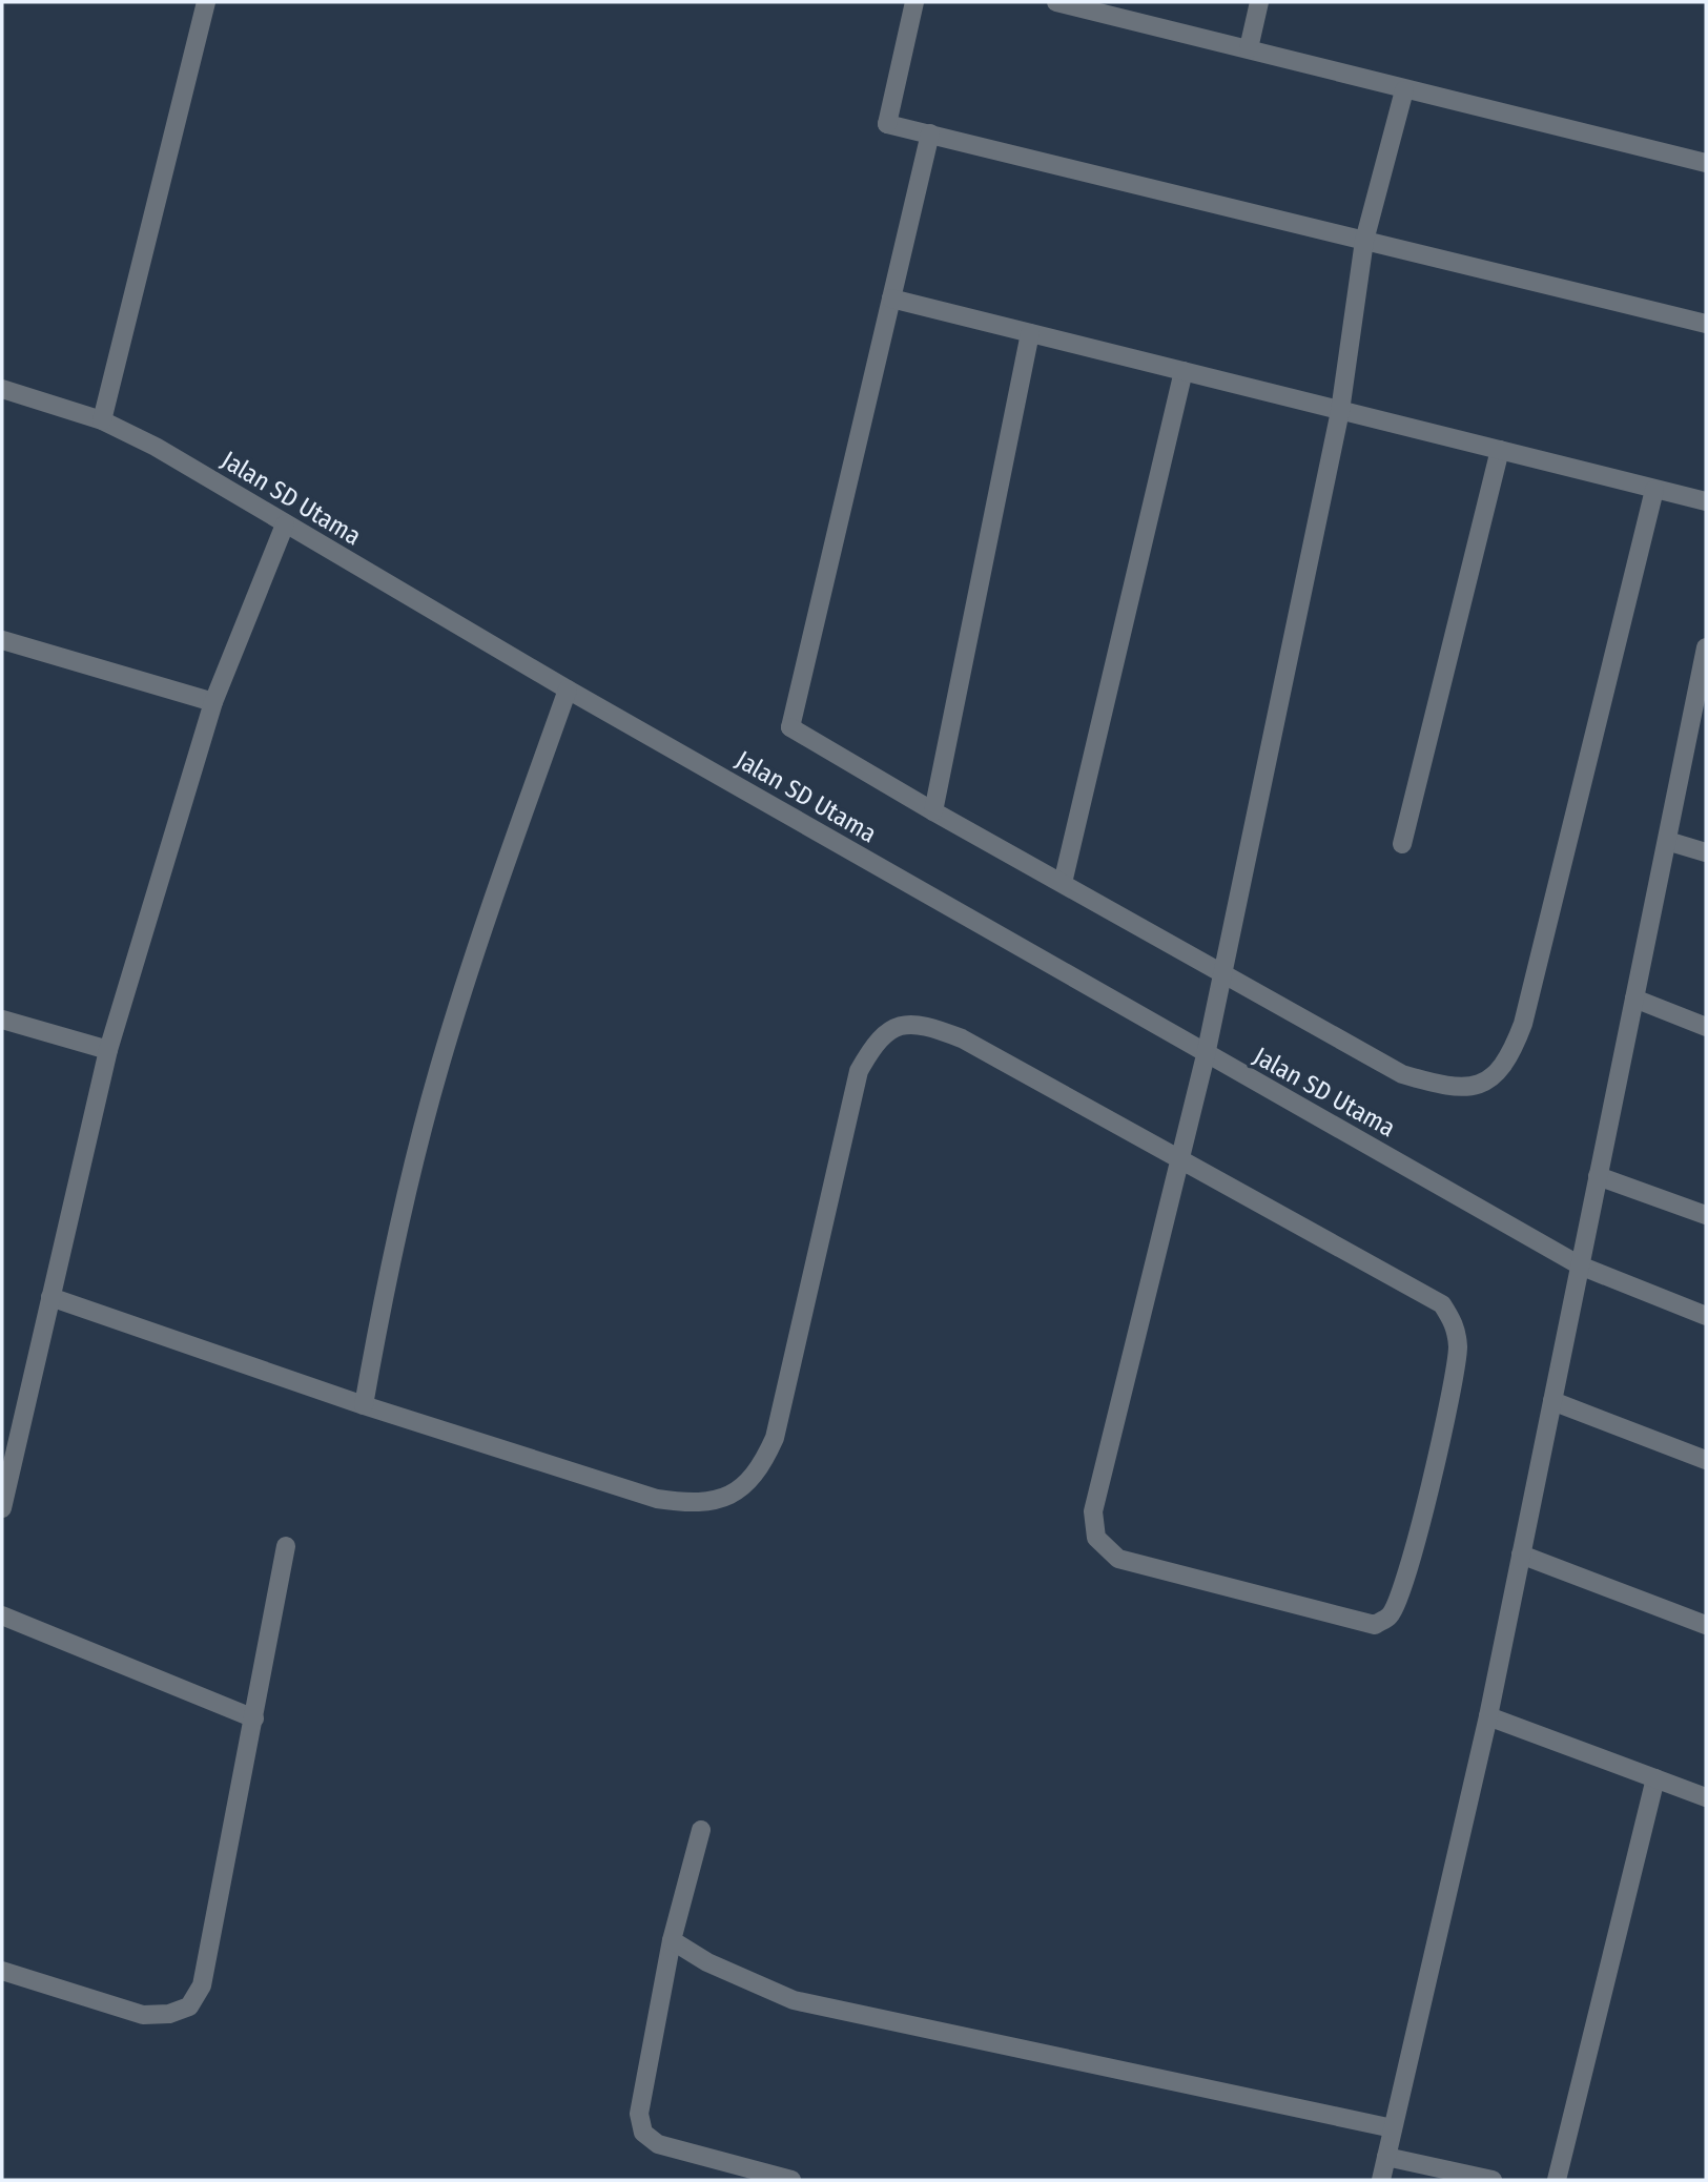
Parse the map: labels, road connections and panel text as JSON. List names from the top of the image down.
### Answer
{
  "streets": {
    "street": ["Jalan SD Utama"]
  }
}
